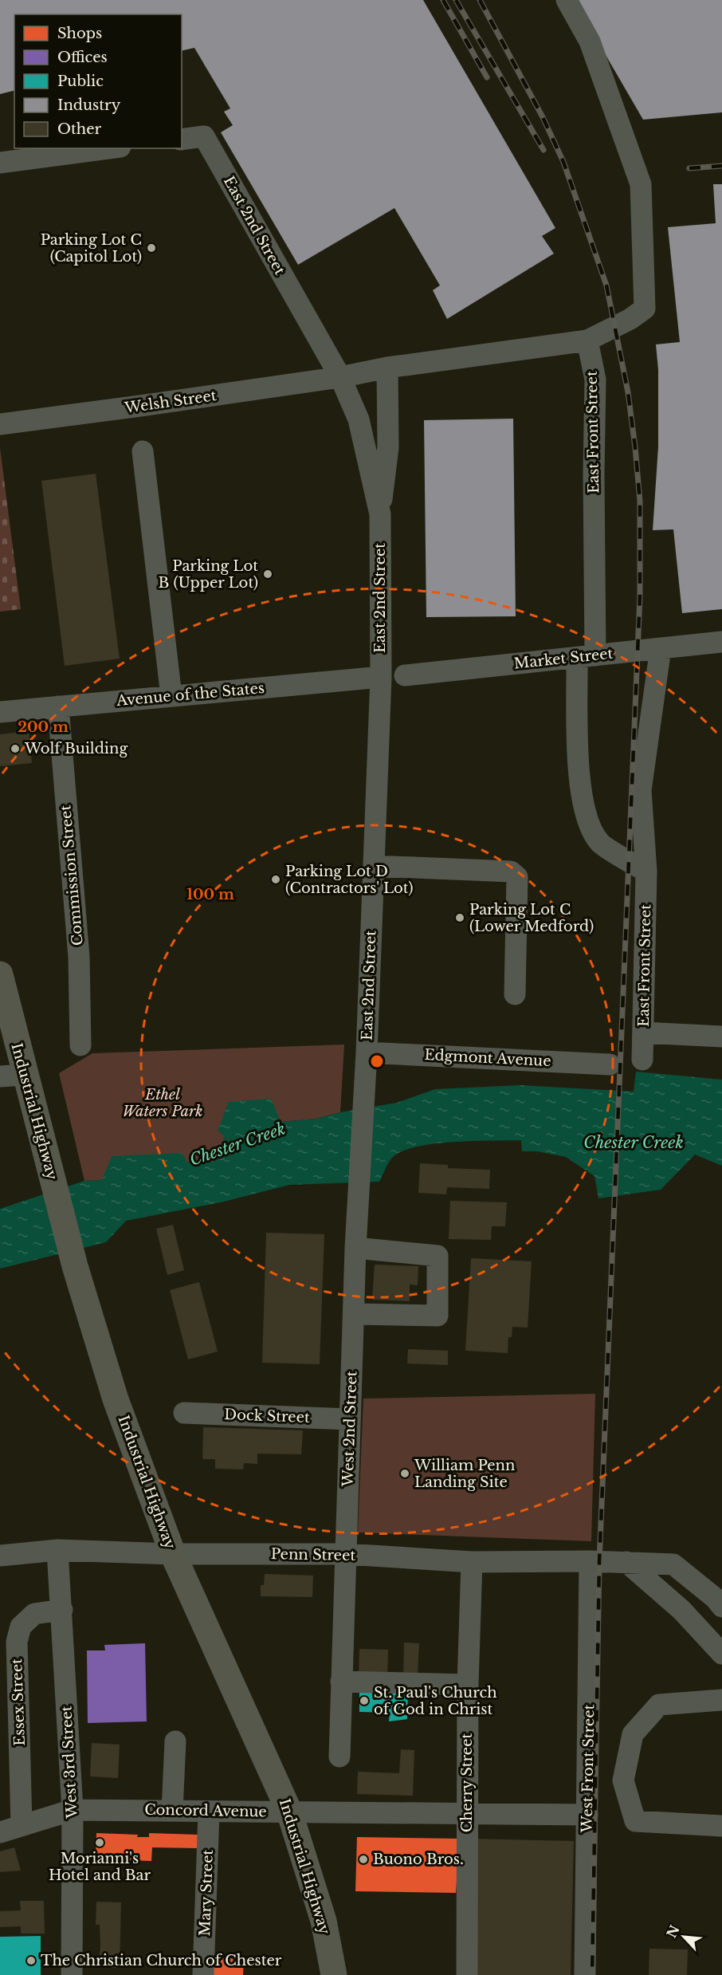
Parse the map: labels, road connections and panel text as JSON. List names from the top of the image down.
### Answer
{
  "streets": {
    "main road": ["Industrial Highway"],
    "street": [
      "East 2nd Street",
      "Welsh Street",
      "East Front Street",
      "Market Street",
      "Avenue of the States",
      "Commission Street",
      "Edgmont Avenue",
      "Dock Street",
      "West 2nd Street",
      "Penn Street",
      "Essex Street",
      "West 3rd Street",
      "West Front Street",
      "Cherry Street",
      "Concord Avenue",
      "Mary Street"
    ]
  },
  "crossings": [
    ["East 2nd Street", "Welsh Street"],
    ["East 2nd Street", "Avenue of the States"],
    ["East 2nd Street", "Edgmont Avenue"],
    ["East 2nd Street", "West 2nd Street"],
    ["Welsh Street", "East Front Street"],
    ["East Front Street", "Market Street"],
    ["Avenue of the States", "Commission Street"],
    ["Industrial Highway", "Penn Street"],
    ["Industrial Highway", "Concord Avenue"],
    ["Dock Street", "West 2nd Street"],
    ["West 2nd Street", "Penn Street"],
    ["Penn Street", "West 3rd Street"],
    ["Penn Street", "West Front Street"],
    ["Penn Street", "Cherry Street"],
    ["Essex Street", "West 3rd Street"],
    ["Essex Street", "Concord Avenue"],
    ["West 3rd Street", "Concord Avenue"],
    ["West Front Street", "Concord Avenue"],
    ["Cherry Street", "Concord Avenue"],
    ["Concord Avenue", "Mary Street"]
  ],
  "water": ["Chester Creek"],
  "parks": ["Ethel Waters Park"],
  "places": [
    "Parking Lot C (Capitol Lot)",
    "Parking Lot B (Upper Lot)",
    "Wolf Building",
    "Parking Lot D (Contractors' Lot)",
    "Parking Lot C (Lower Medford)",
    "William Penn Landing Site",
    "St. Paul's Church of God in Christ",
    "Morianni's Hotel and Bar",
    "Buono Bros.",
    "The Christian Church of Chester"
  ],
  "legend": [
    "Shops",
    "Offices",
    "Public",
    "Industry",
    "Other"
  ],
  "north": "top left",
  "rings": ["200 m", "100 m"]
}
